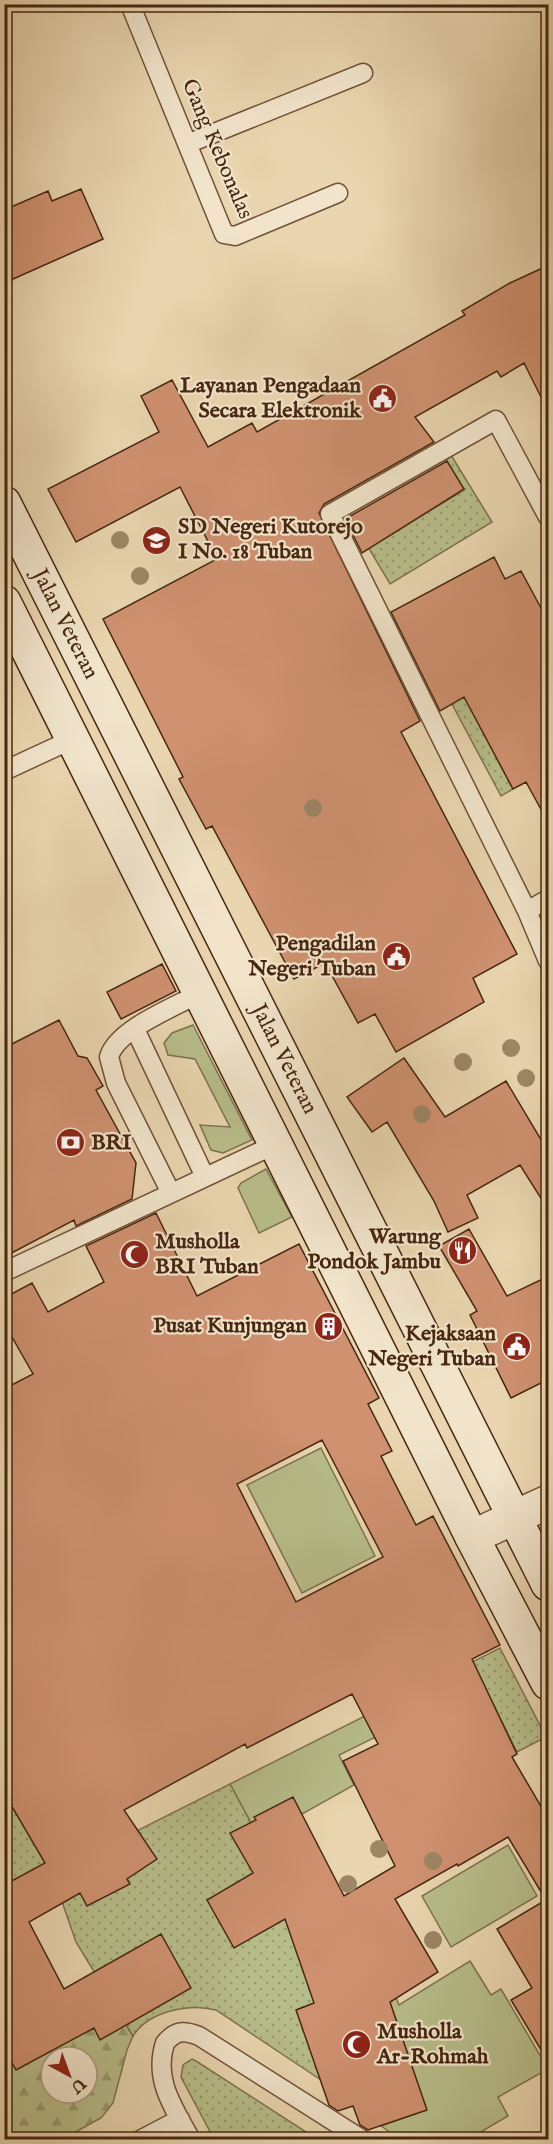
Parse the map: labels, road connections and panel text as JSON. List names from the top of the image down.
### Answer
{
  "streets": {
    "main road": ["Jalan Veteran"],
    "lane": ["Gang Kebonalas"]
  },
  "places": {
    "public building": ["Layanan Pengadaan Secara Elektronik", "Pengadilan Negeri Tuban", "Kejaksaan Negeri Tuban"],
    "school or university": ["SD Negeri Kutorejo I No. 18 Tuban"],
    "bank": ["BRI"],
    "restaurant": ["Warung Pondok Jambu"],
    "mosque": ["Musholla BRI Tuban", "Musholla Ar-Rohmah"],
    "building": ["Pusat Kunjungan"]
  },
  "north": "bottom right"
}
